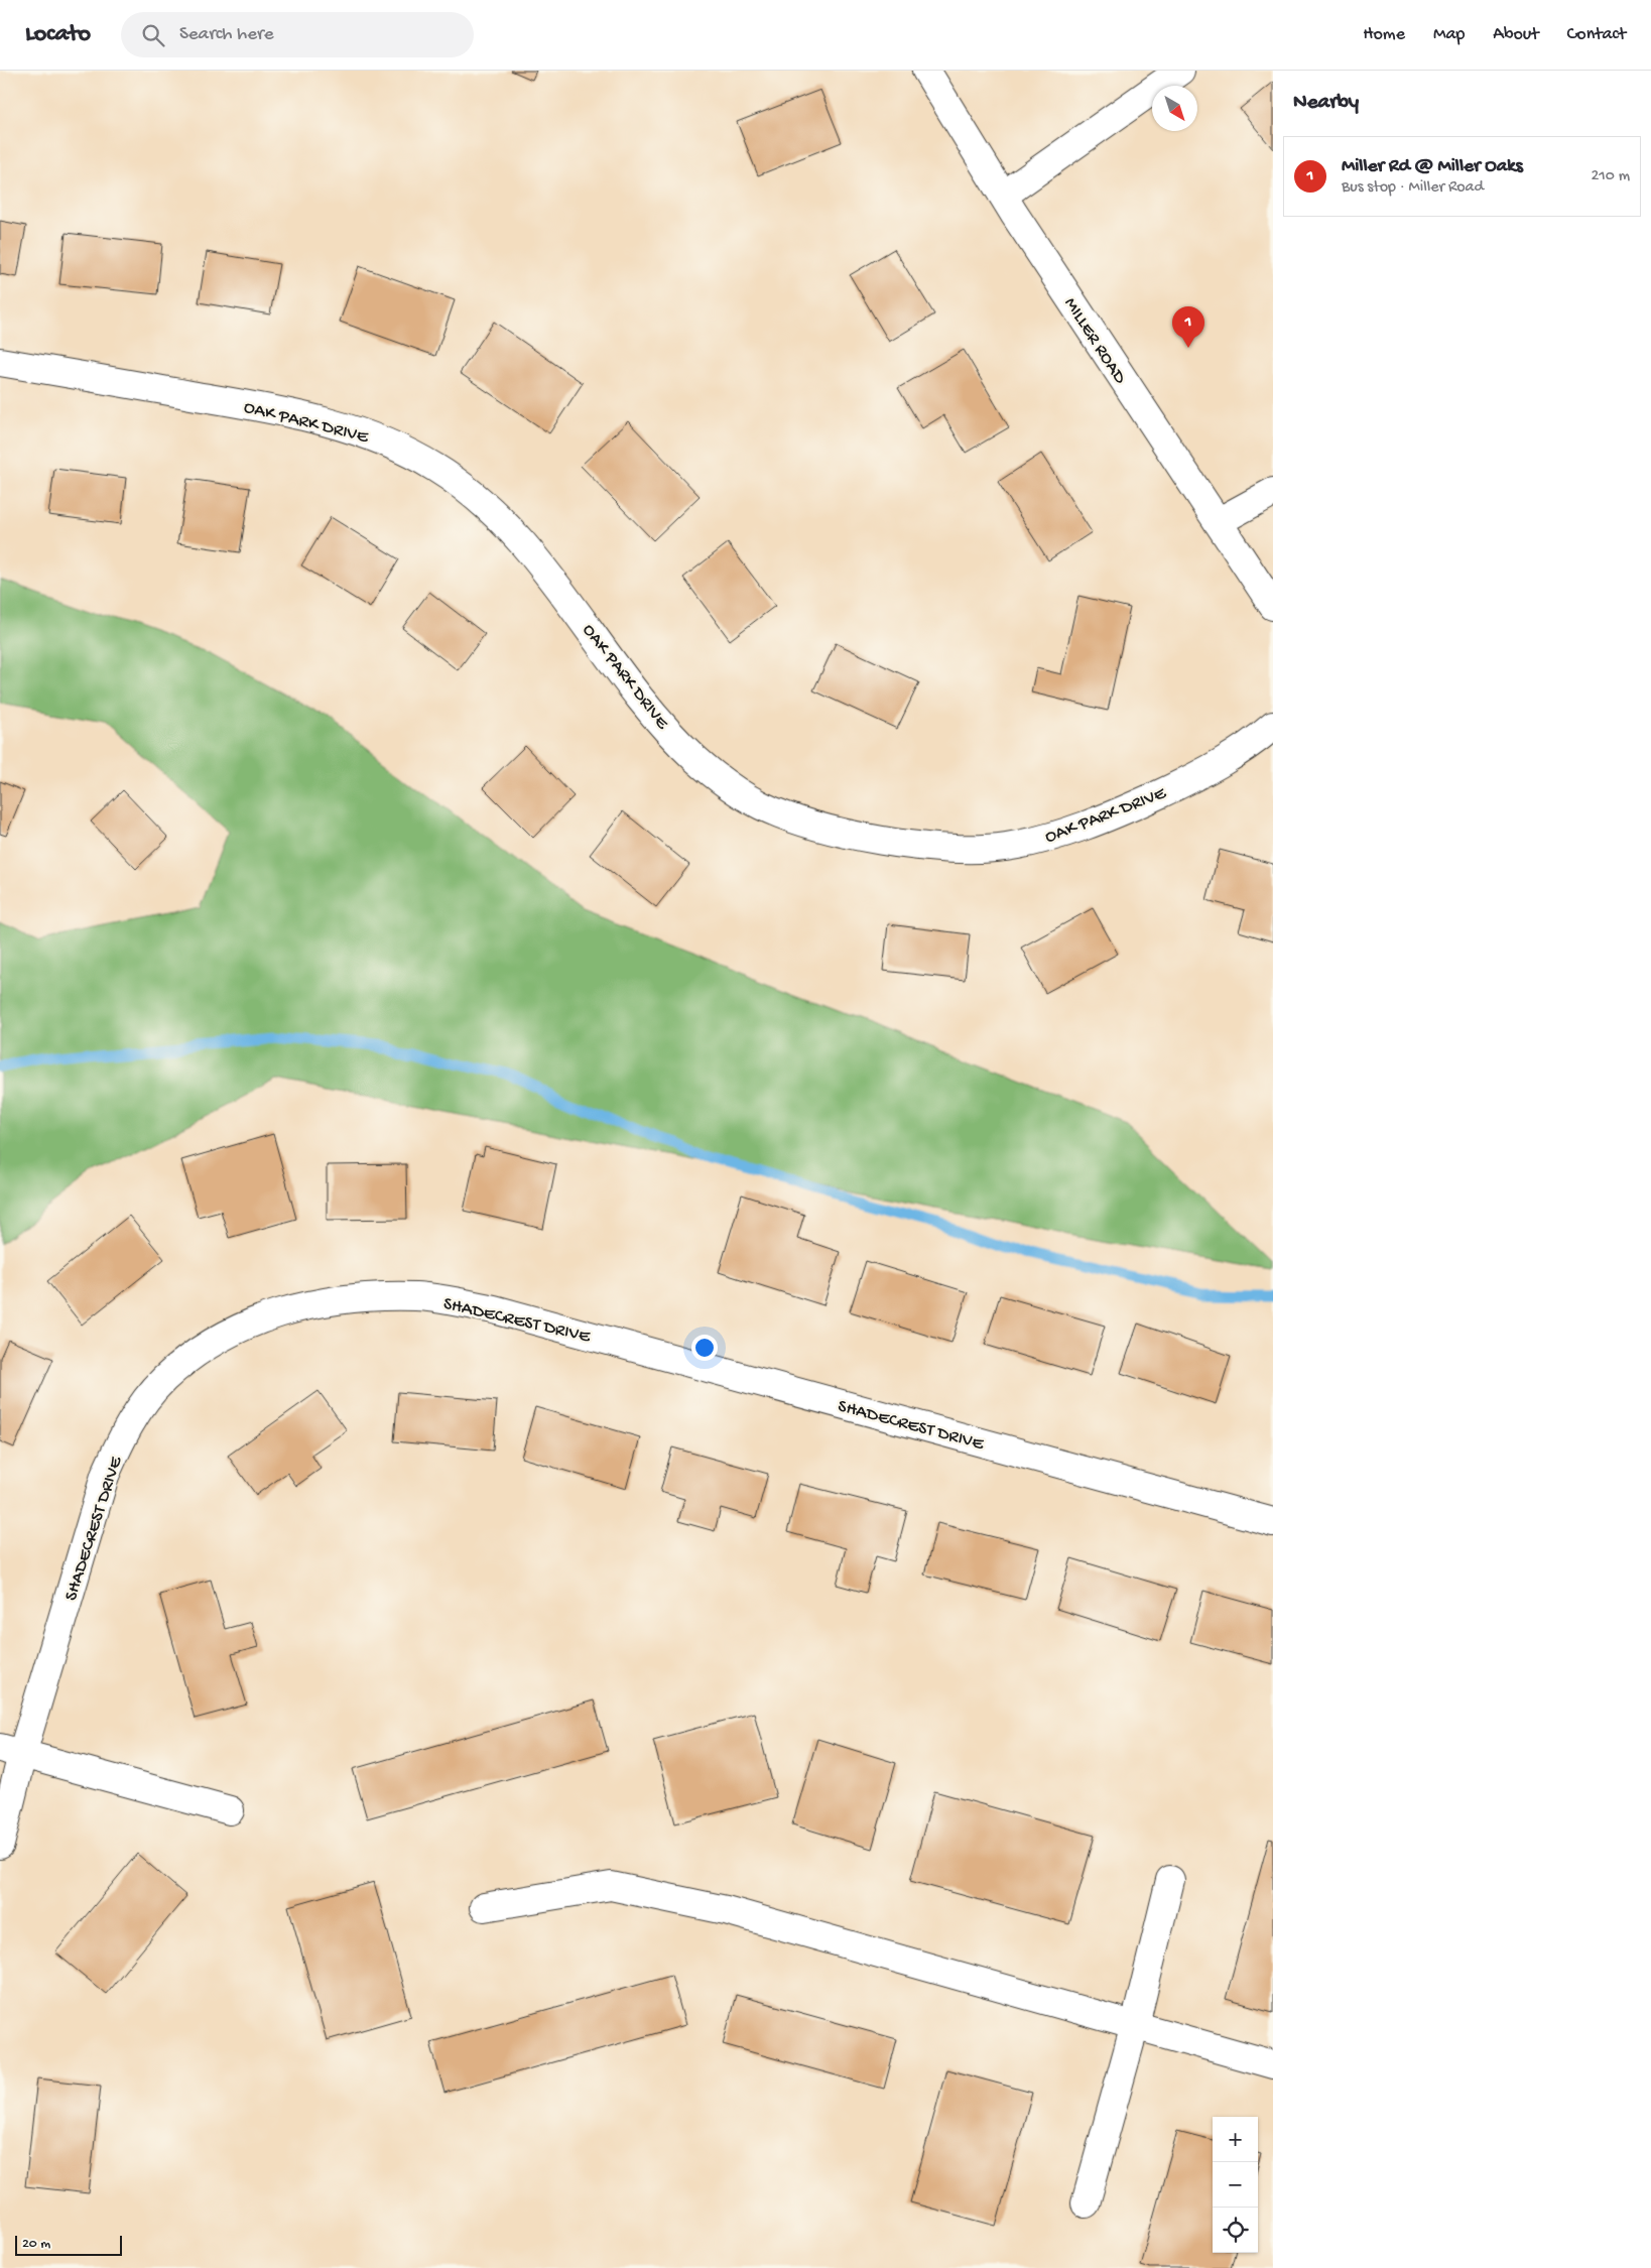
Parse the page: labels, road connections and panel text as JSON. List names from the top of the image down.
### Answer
{
  "streets": {
    "street": ["MILLER ROAD", "OAK PARK DRIVE", "SHADECREST DRIVE"]
  },
  "scale_bar": "20 m",
  "north": "bottom right",
  "page": {
    "header": "Locato",
    "search": "Search here",
    "nav": [
      "Home",
      "Map",
      "About",
      "Contact"
    ],
    "heading": "Nearby",
    "list": [
      {
        "mark": "1",
        "name": "Miller Rd @ Miller Oaks",
        "note": "Bus stop · Miller Road",
        "value": "210 m"
      }
    ],
    "pins": "1",
    "map_buttons": ["+", "−"],
    "scale": "20 m"
  }
}
